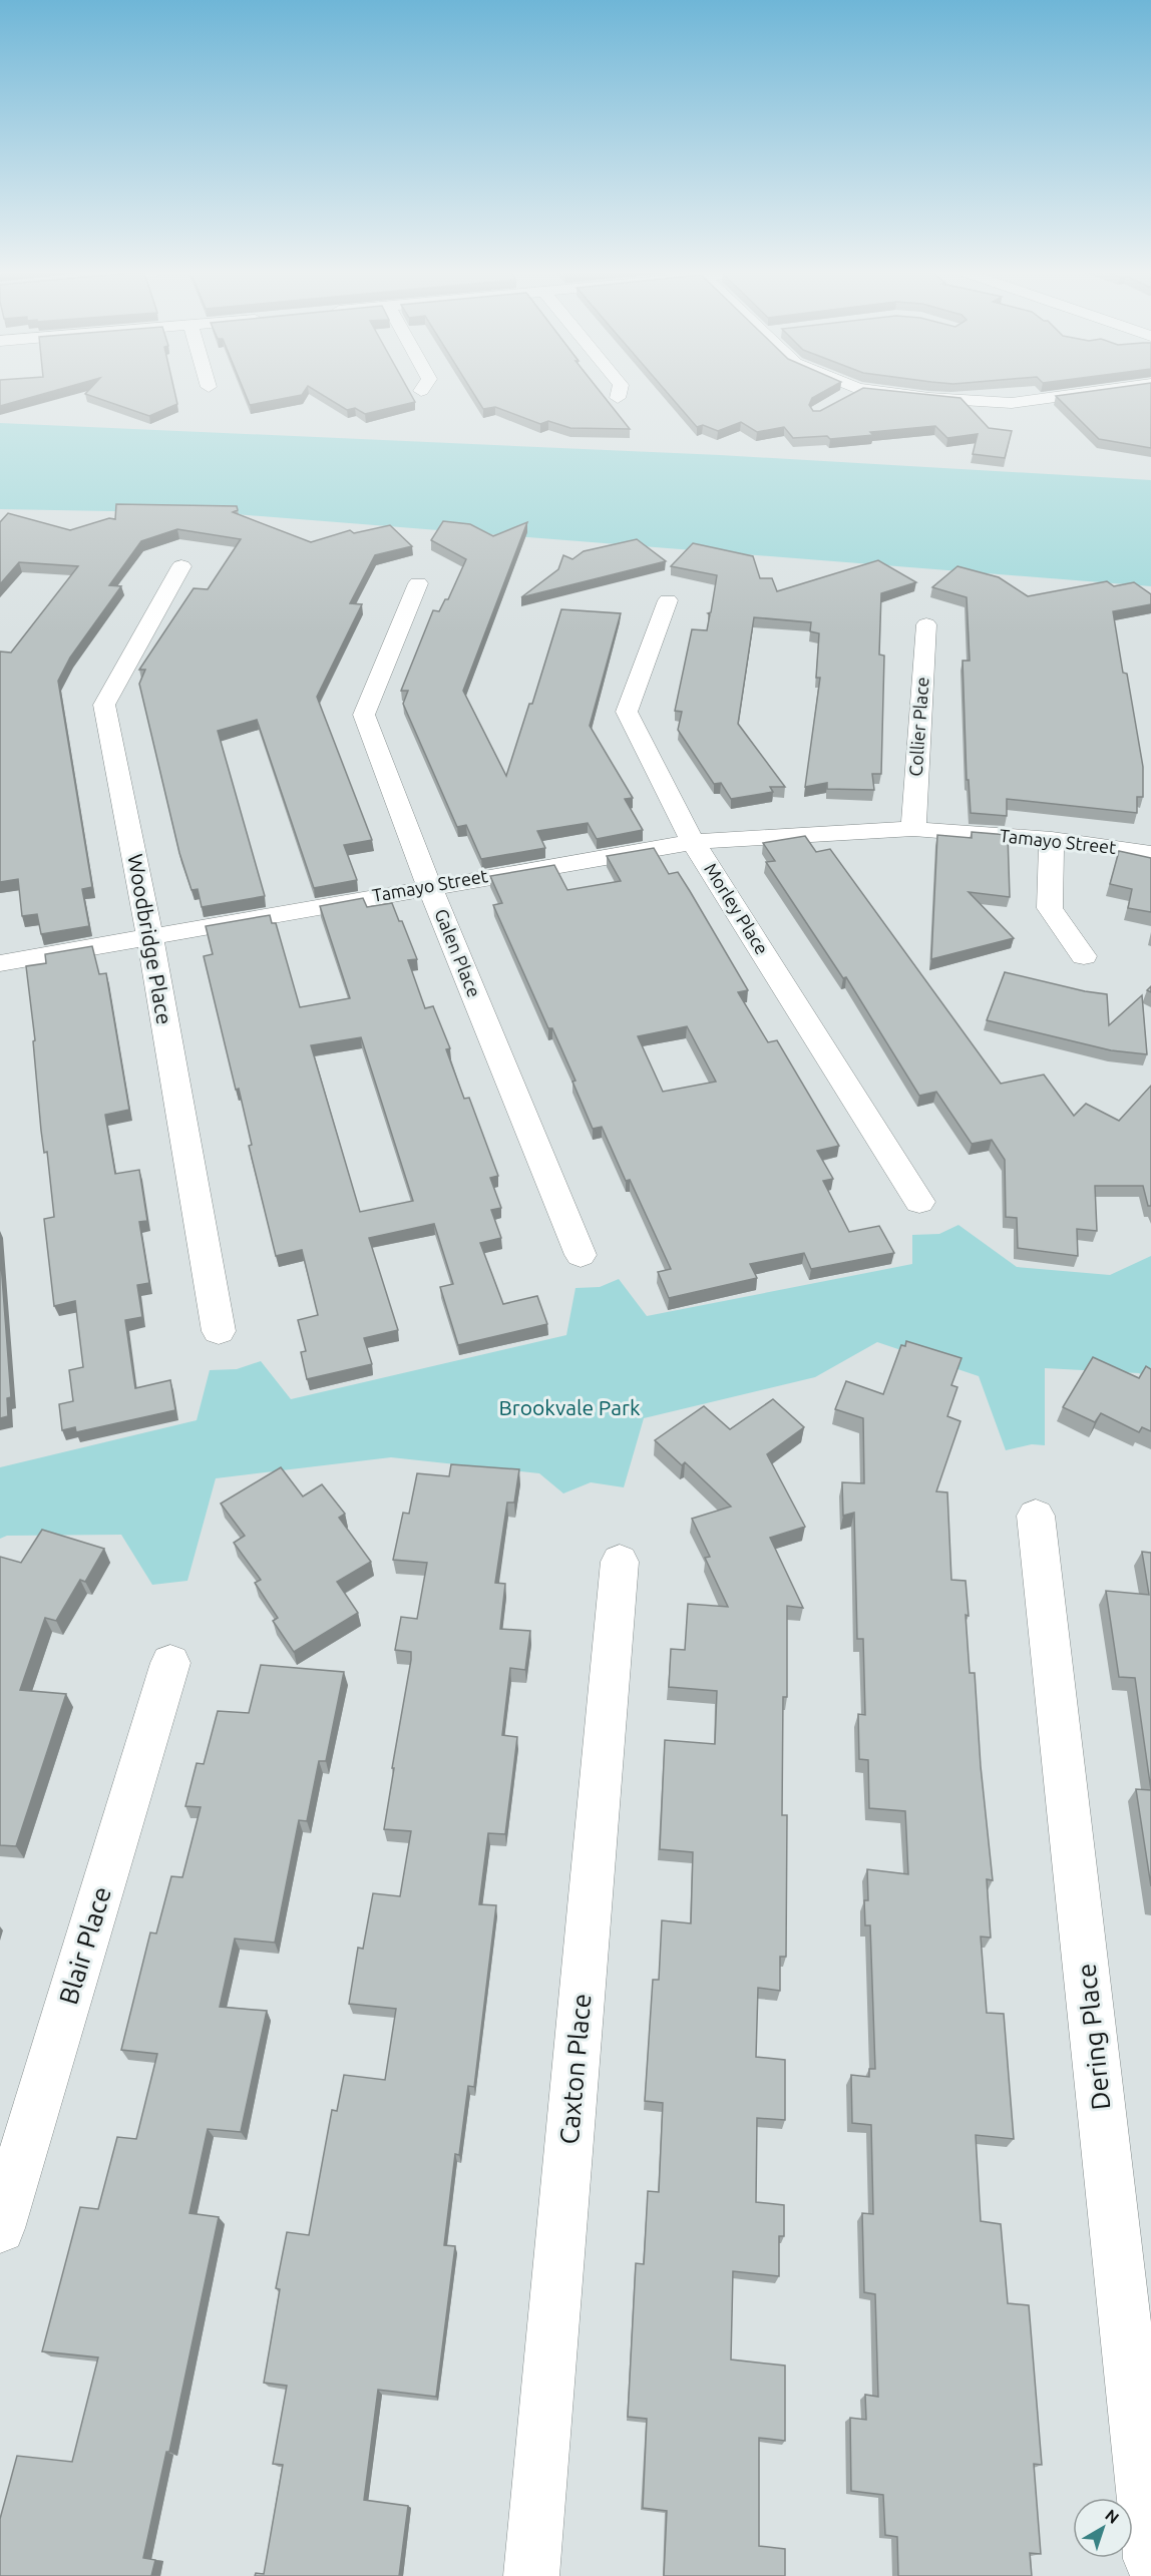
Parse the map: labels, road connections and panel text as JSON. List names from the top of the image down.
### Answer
{
  "streets": {
    "street": [
      "Collier Place",
      "Tamayo Street",
      "Morley Place",
      "Woodbridge Place",
      "Galen Place",
      "Blair Place",
      "Dering Place",
      "Caxton Place"
    ]
  },
  "crossings": [
    ["Collier Place", "Tamayo Street"],
    ["Tamayo Street", "Morley Place"],
    ["Tamayo Street", "Woodbridge Place"],
    ["Tamayo Street", "Galen Place"]
  ],
  "parks": ["Brookvale Park"],
  "north": "top right"
}
